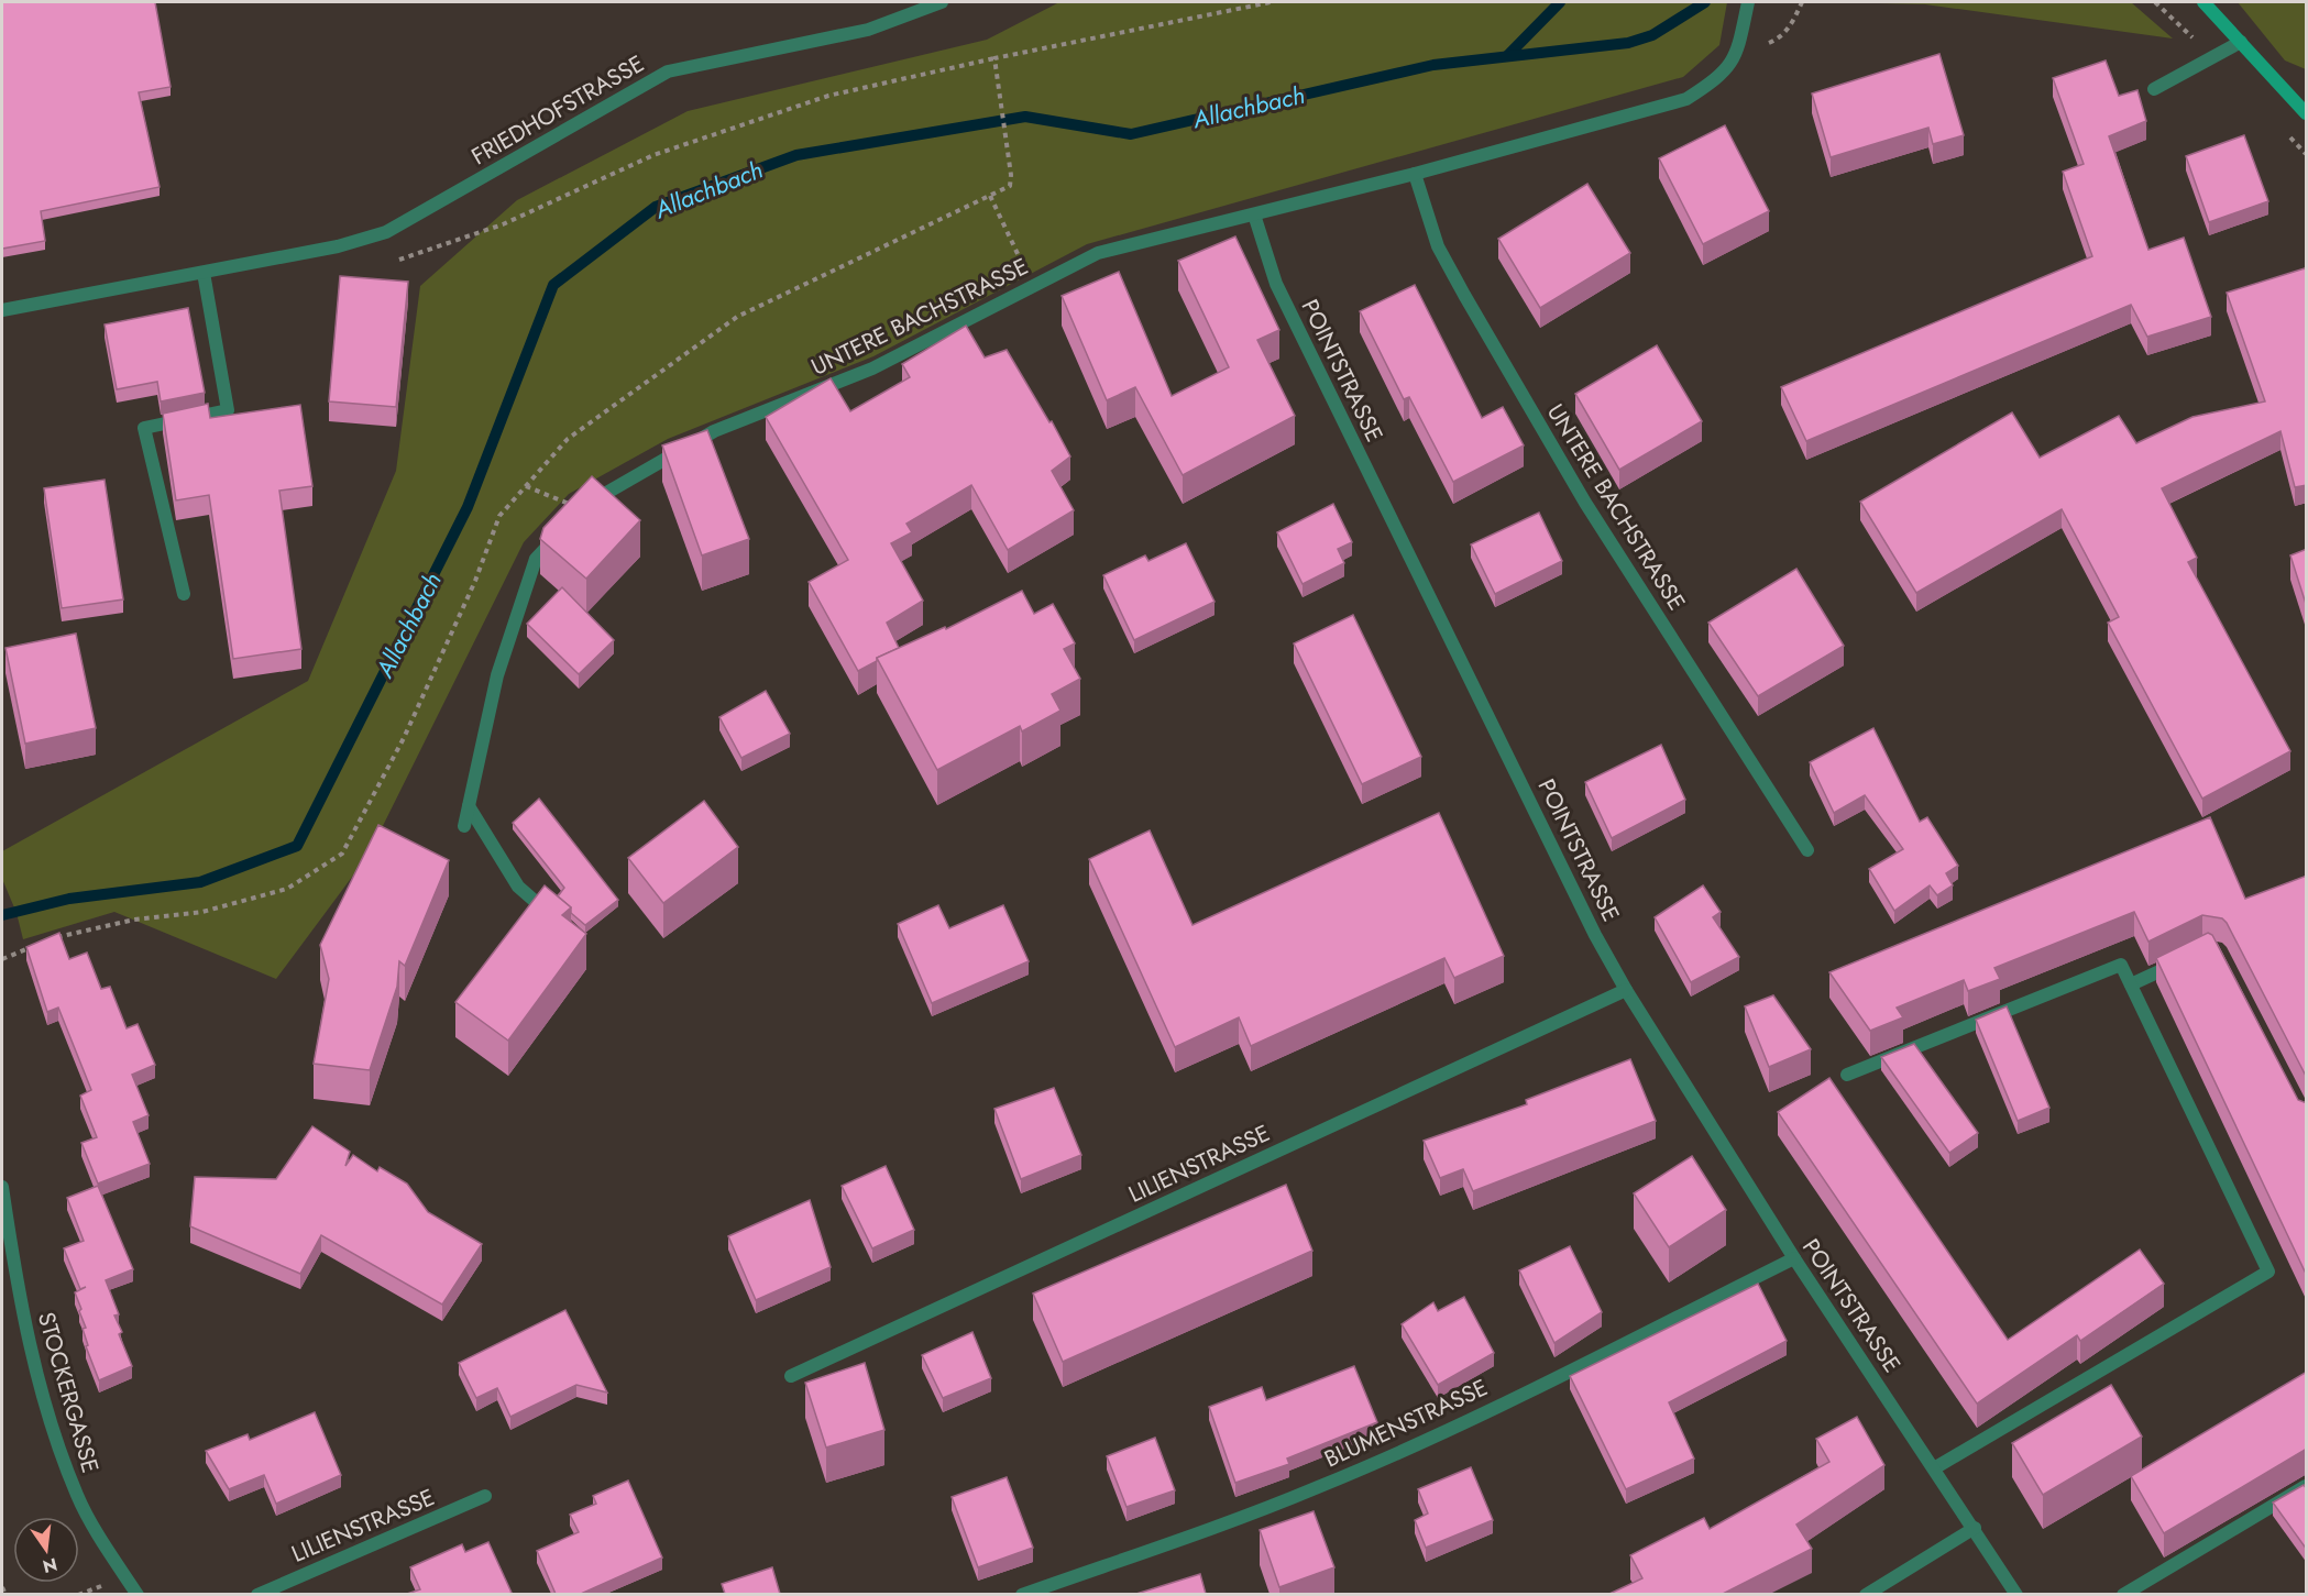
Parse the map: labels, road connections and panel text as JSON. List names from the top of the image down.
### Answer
{
  "streets": {
    "street": [
      "FRIEDHOFSTRASSE",
      "UNTERE BACHSTRASSE",
      "POINTSTRASSE",
      "LILIENSTRASSE",
      "STOCKERGASSE",
      "BLUMENSTRASSE"
    ]
  },
  "crossings": [
    ["UNTERE BACHSTRASSE", "POINTSTRASSE"],
    ["POINTSTRASSE", "LILIENSTRASSE"],
    ["POINTSTRASSE", "BLUMENSTRASSE"]
  ],
  "water": ["Allachbach"],
  "north": "bottom"
}
